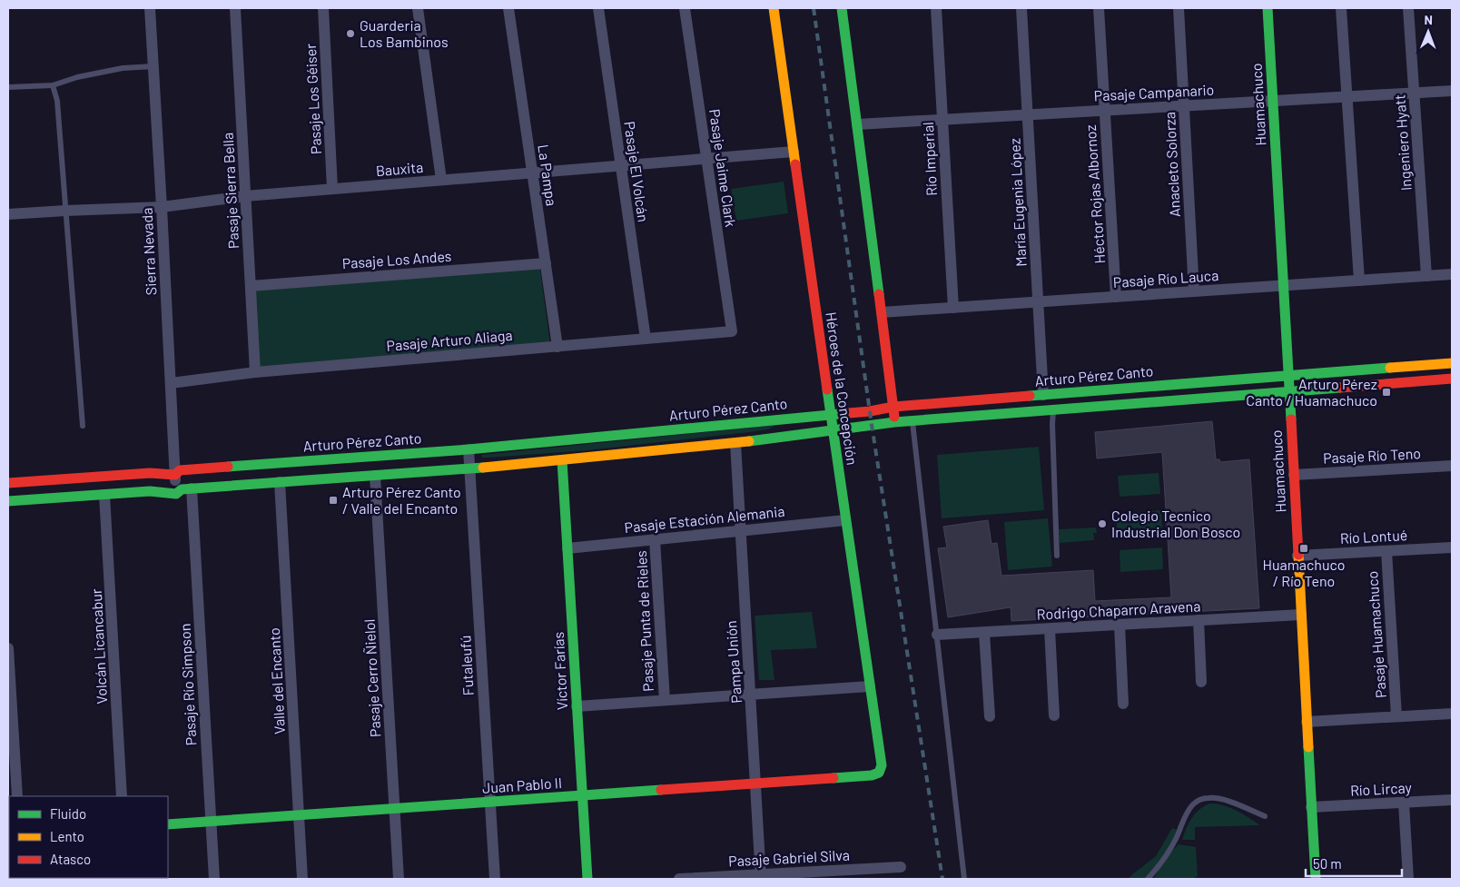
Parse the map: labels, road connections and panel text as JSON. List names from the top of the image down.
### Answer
{
  "streets": {
    "street": [
      "Pasaje Campanario",
      "Pasaje Los Géiser",
      "Huamachuco",
      "Ingeniero Hyatt",
      "Río Imperial",
      "Anacleto Solorza",
      "Pasaje Jaime Clark",
      "Bauxita",
      "Pasaje El Volcán",
      "La Pampa",
      "Pasaje Sierra Bella",
      "Héctor Rojas Albornoz",
      "María Eugenia López",
      "Sierra Nevada",
      "Pasaje Los Andes",
      "Pasaje Río Lauca",
      "Pasaje Arturo Aliaga",
      "Arturo Pérez Canto",
      "Héroes de la Concepción",
      "Pasaje Río Teno",
      "Pasaje Estación Alemania",
      "Río Lontué",
      "Rodrigo Chaparro Aravena",
      "Pasaje Punta de Rieles",
      "Pasaje Huamachuco",
      "Volcán Licancabur",
      "Pampa Unión",
      "Futaleufú",
      "Víctor Farías",
      "Pasaje Cerro Ñielol",
      "Valle del Encanto",
      "Pasaje Río Simpson",
      "Juan Pablo II",
      "Río Lircay",
      "Pasaje Gabriel Silva"
    ]
  },
  "crossings": [
    ["Pasaje Campanario", "Huamachuco"],
    ["Pasaje Campanario", "Ingeniero Hyatt"],
    ["Pasaje Campanario", "Río Imperial"],
    ["Pasaje Campanario", "Anacleto Solorza"],
    ["Pasaje Campanario", "Héctor Rojas Albornoz"],
    ["Pasaje Campanario", "María Eugenia López"],
    ["Pasaje Los Géiser", "Bauxita"],
    ["Huamachuco", "Pasaje Río Lauca"],
    ["Huamachuco", "Arturo Pérez Canto"],
    ["Huamachuco", "Pasaje Río Teno"],
    ["Huamachuco", "Río Lontué"],
    ["Huamachuco", "Rodrigo Chaparro Aravena"],
    ["Huamachuco", "Río Lircay"],
    ["Ingeniero Hyatt", "Pasaje Río Lauca"],
    ["Río Imperial", "Pasaje Río Lauca"],
    ["Anacleto Solorza", "Pasaje Río Lauca"],
    ["Pasaje Jaime Clark", "Bauxita"],
    ["Pasaje Jaime Clark", "Pasaje Arturo Aliaga"],
    ["Bauxita", "Pasaje El Volcán"],
    ["Bauxita", "La Pampa"],
    ["Bauxita", "Pasaje Sierra Bella"],
    ["Bauxita", "Sierra Nevada"],
    ["Bauxita", "Héroes de la Concepción"],
    ["Pasaje El Volcán", "Pasaje Arturo Aliaga"],
    ["La Pampa", "Pasaje Los Andes"],
    ["La Pampa", "Pasaje Arturo Aliaga"],
    ["Pasaje Sierra Bella", "Pasaje Los Andes"],
    ["Pasaje Sierra Bella", "Pasaje Arturo Aliaga"],
    ["Héctor Rojas Albornoz", "Pasaje Río Lauca"],
    ["María Eugenia López", "Pasaje Río Lauca"],
    ["María Eugenia López", "Arturo Pérez Canto"],
    ["Sierra Nevada", "Pasaje Arturo Aliaga"],
    ["Sierra Nevada", "Arturo Pérez Canto"],
    ["Arturo Pérez Canto", "Héroes de la Concepción"],
    ["Arturo Pérez Canto", "Volcán Licancabur"],
    ["Arturo Pérez Canto", "Pampa Unión"],
    ["Arturo Pérez Canto", "Futaleufú"],
    ["Arturo Pérez Canto", "Víctor Farías"],
    ["Arturo Pérez Canto", "Pasaje Cerro Ñielol"],
    ["Arturo Pérez Canto", "Valle del Encanto"],
    ["Arturo Pérez Canto", "Pasaje Río Simpson"],
    ["Héroes de la Concepción", "Pasaje Estación Alemania"],
    ["Héroes de la Concepción", "Juan Pablo II"],
    ["Pasaje Estación Alemania", "Pasaje Punta de Rieles"],
    ["Pasaje Estación Alemania", "Pampa Unión"],
    ["Pasaje Estación Alemania", "Víctor Farías"],
    ["Río Lontué", "Pasaje Huamachuco"],
    ["Pampa Unión", "Juan Pablo II"],
    ["Pampa Unión", "Pasaje Gabriel Silva"],
    ["Futaleufú", "Juan Pablo II"],
    ["Víctor Farías", "Juan Pablo II"],
    ["Pasaje Cerro Ñielol", "Juan Pablo II"],
    ["Valle del Encanto", "Juan Pablo II"],
    ["Pasaje Río Simpson", "Juan Pablo II"]
  ],
  "places": {
    "other": ["Guarderia Los Bambinos", "Colegio Tecnico Industrial Don Bosco"],
    "transit": ["Arturo Pérez Canto / Huamachuco", "Arturo Pérez Canto / Valle del Encanto", "Huamachuco / Río Teno"]
  },
  "legend": ["Fluido", "Lento", "Atasco"],
  "scale_bar": "50 m",
  "north": "top"
}
